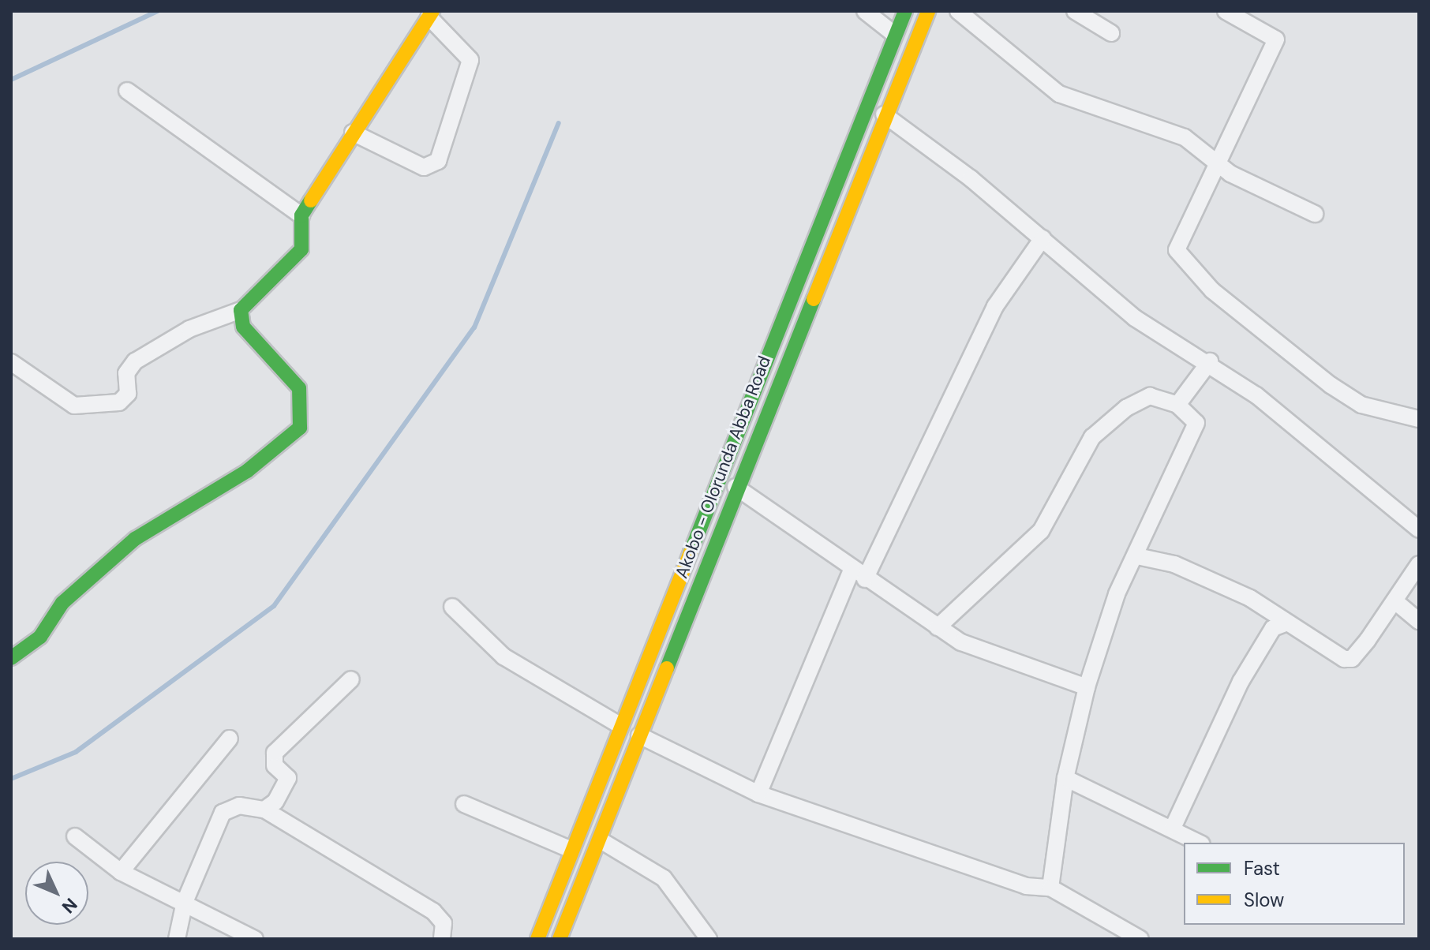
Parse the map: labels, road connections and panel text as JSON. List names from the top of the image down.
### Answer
{
  "streets": {
    "main road": ["Akobo - Olorunda Abba Road"]
  },
  "legend": ["Fast", "Slow"],
  "north": "bottom right"
}
